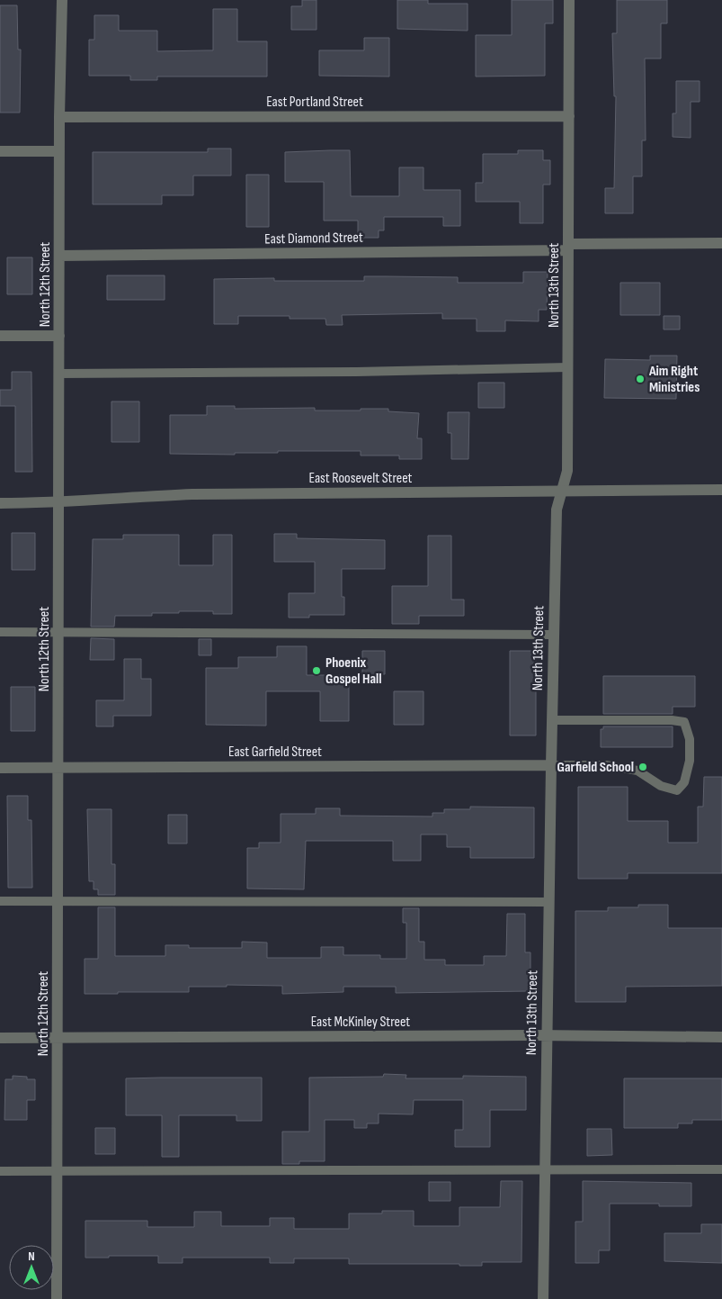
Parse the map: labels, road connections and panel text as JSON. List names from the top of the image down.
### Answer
{
  "streets": {
    "street": [
      "East Portland Street",
      "East Diamond Street",
      "North 12th Street",
      "North 13th Street",
      "East Roosevelt Street",
      "East Garfield Street",
      "East McKinley Street"
    ]
  },
  "crossings": [
    ["East Portland Street", "North 12th Street"],
    ["East Portland Street", "North 13th Street"],
    ["East Diamond Street", "North 12th Street"],
    ["East Diamond Street", "North 13th Street"],
    ["North 12th Street", "East Roosevelt Street"],
    ["North 12th Street", "East Garfield Street"],
    ["North 12th Street", "East McKinley Street"],
    ["North 13th Street", "East Roosevelt Street"],
    ["North 13th Street", "East Garfield Street"],
    ["North 13th Street", "East McKinley Street"]
  ],
  "places": ["Aim Right Ministries", "Phoenix Gospel Hall", "Garfield School"],
  "north": "top"
}
